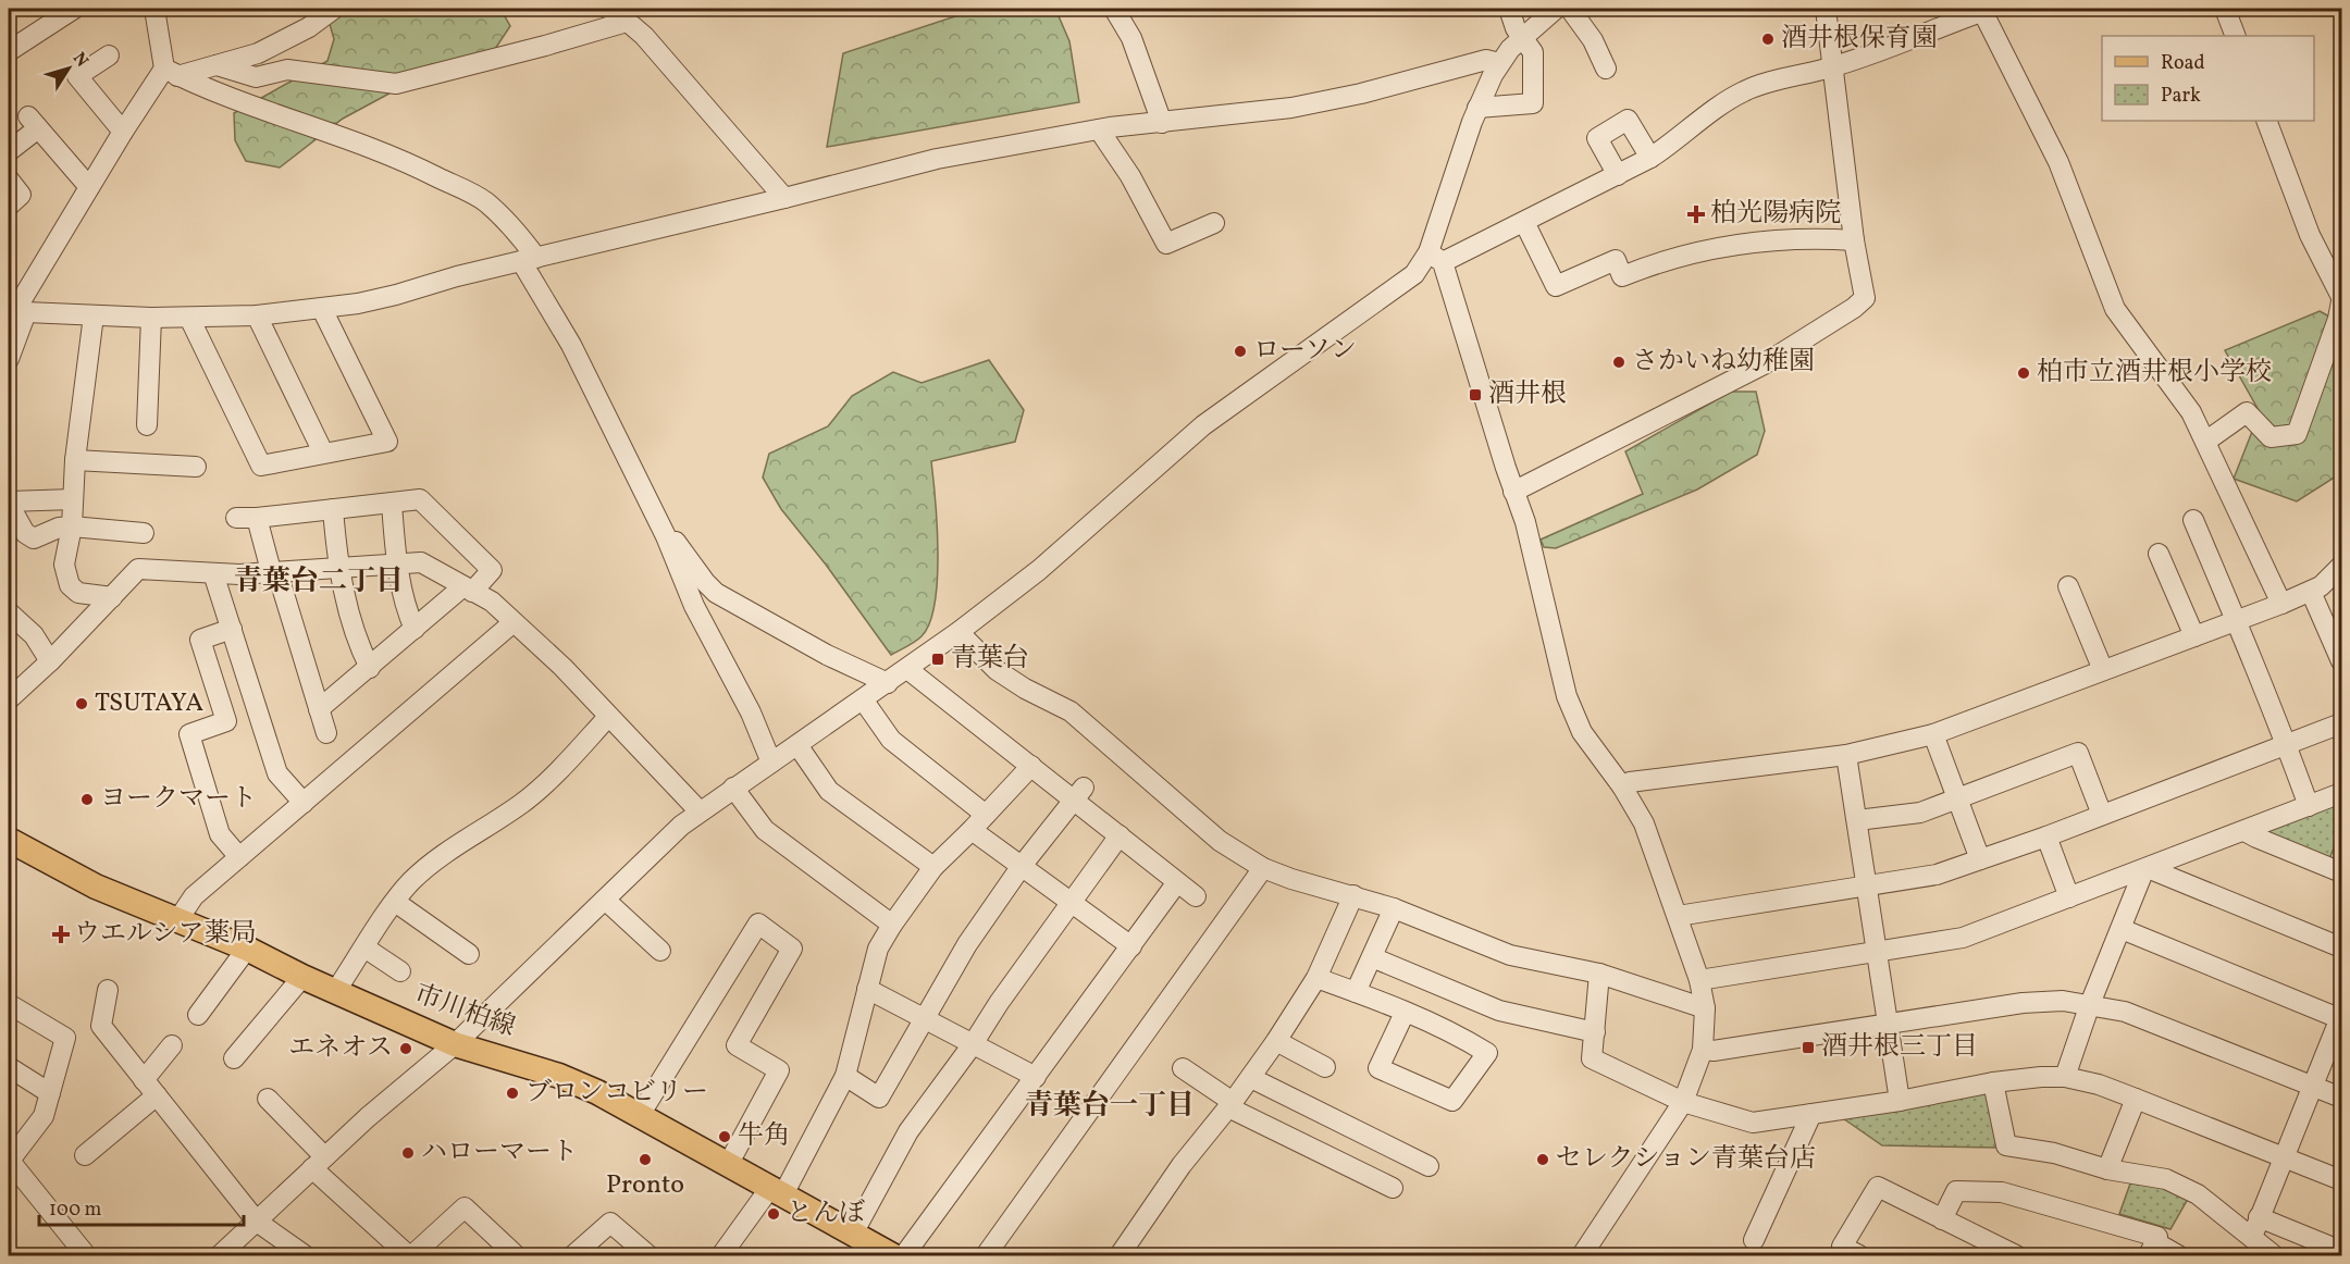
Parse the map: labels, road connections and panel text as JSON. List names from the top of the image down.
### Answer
{
  "streets": {
    "main road": ["市川柏線"]
  },
  "districts": ["青葉台二丁目", "青葉台一丁目"],
  "places": {
    "other": [
      "酒井根保育園",
      "ローソン",
      "さかいね幼稚園",
      "柏市立酒井根小学校",
      "TSUTAYA",
      "ヨークマート",
      "エネオス",
      "ブロンコビリー",
      "牛角",
      "ハローマート",
      "Pronto",
      "セレクション青葉台店",
      "とんぼ"
    ],
    "health": ["柏光陽病院", "ウエルシア薬局"],
    "transit": ["酒井根", "青葉台", "酒井根三丁目"]
  },
  "legend": ["Road", "Park"],
  "scale_bar": "100 m",
  "north": "top right"
}
